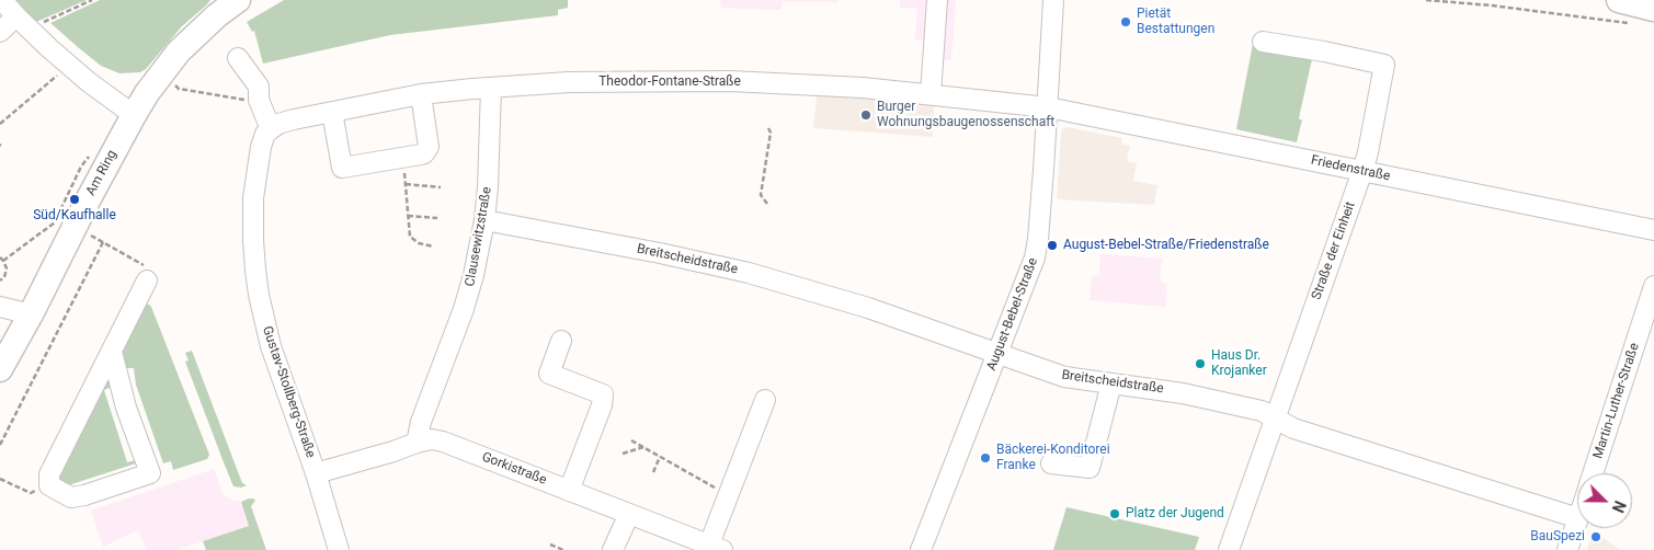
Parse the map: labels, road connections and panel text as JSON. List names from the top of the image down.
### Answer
{
  "streets": {
    "main road": ["Am Ring"],
    "street": [
      "Theodor-Fontane-Straße",
      "Friedenstraße",
      "Clausewitzstraße",
      "Straße der Einheit",
      "Breitscheidstraße",
      "August-Bebel-Straße",
      "Gustav-Stollberg-Straße",
      "Martin-Luther-Straße",
      "Gorkistraße"
    ]
  },
  "crossings": [
    ["Theodor-Fontane-Straße", "Friedenstraße"],
    ["Theodor-Fontane-Straße", "Clausewitzstraße"],
    ["Theodor-Fontane-Straße", "August-Bebel-Straße"],
    ["Theodor-Fontane-Straße", "Gustav-Stollberg-Straße"],
    ["Friedenstraße", "Straße der Einheit"],
    ["Friedenstraße", "August-Bebel-Straße"],
    ["Clausewitzstraße", "Breitscheidstraße"],
    ["Clausewitzstraße", "Gorkistraße"],
    ["Straße der Einheit", "Breitscheidstraße"],
    ["Breitscheidstraße", "August-Bebel-Straße"],
    ["Gustav-Stollberg-Straße", "Gorkistraße"]
  ],
  "places": [
    "Pietät Bestattungen",
    "Burger Wohnungsbaugenossenschaft",
    "Süd/Kaufhalle",
    "August-Bebel-Straße/Friedenstraße",
    "Haus Dr. Krojanker",
    "Bäckerei-Konditorei Franke",
    "Platz der Jugend",
    "BauSpezi"
  ],
  "north": "bottom right"
}
